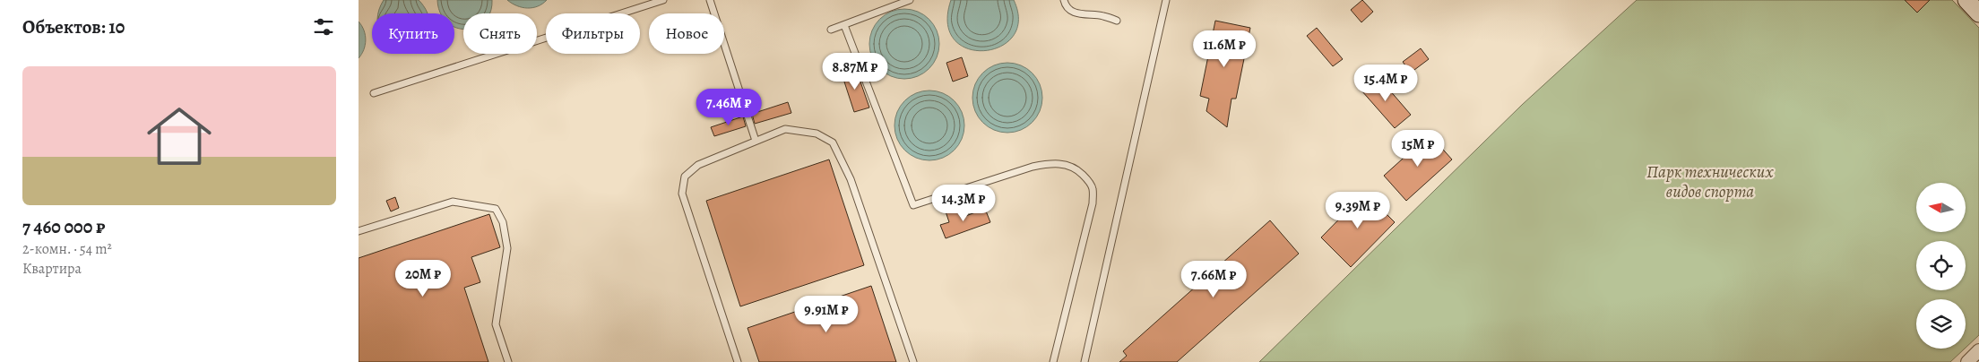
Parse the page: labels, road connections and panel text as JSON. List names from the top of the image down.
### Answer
{
  "parks": ["Парк технических видов спорта"],
  "north": "left",
  "page": {
    "heading": "Объектов: 10",
    "chip": [
      "Купить",
      "Снять",
      "Фильтры",
      "Новое"
    ],
    "price": [
      "11.6M ₽",
      "8.87M ₽",
      "15.4M ₽",
      "7.46M ₽",
      "15M ₽",
      "14.3M ₽",
      "9.39M ₽",
      "20M ₽",
      "7.66M ₽",
      "9.91M ₽"
    ],
    "list": [
      {
        "name": "7 460 000 ₽",
        "note": "2-комн. · 54 m² · Квартира"
      }
    ]
  }
}
